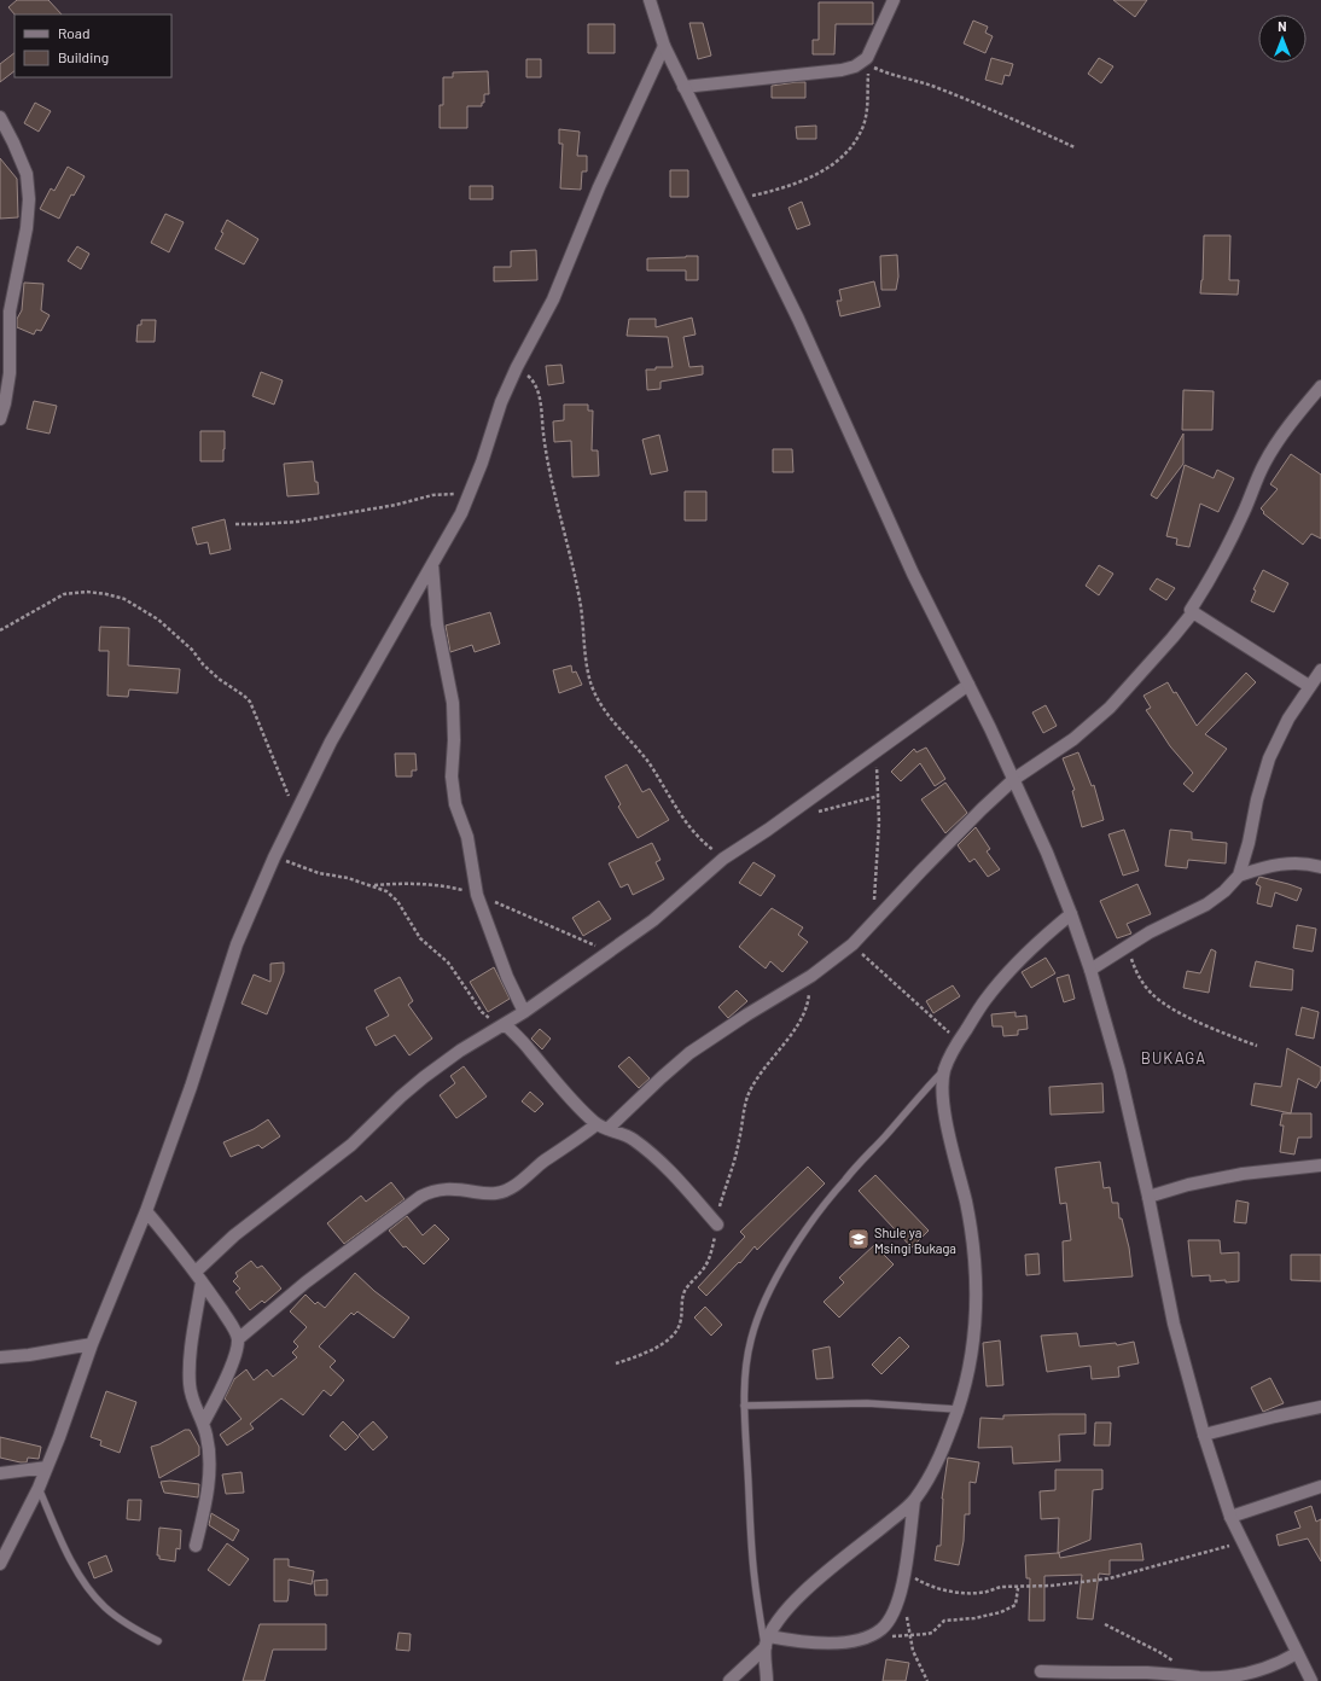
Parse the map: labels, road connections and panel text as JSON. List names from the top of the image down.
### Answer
{
  "districts": ["BUKAGA"],
  "places": {
    "school or university": ["Shule ya Msingi Bukaga"]
  },
  "legend": ["Road", "Building"],
  "north": "top"
}
